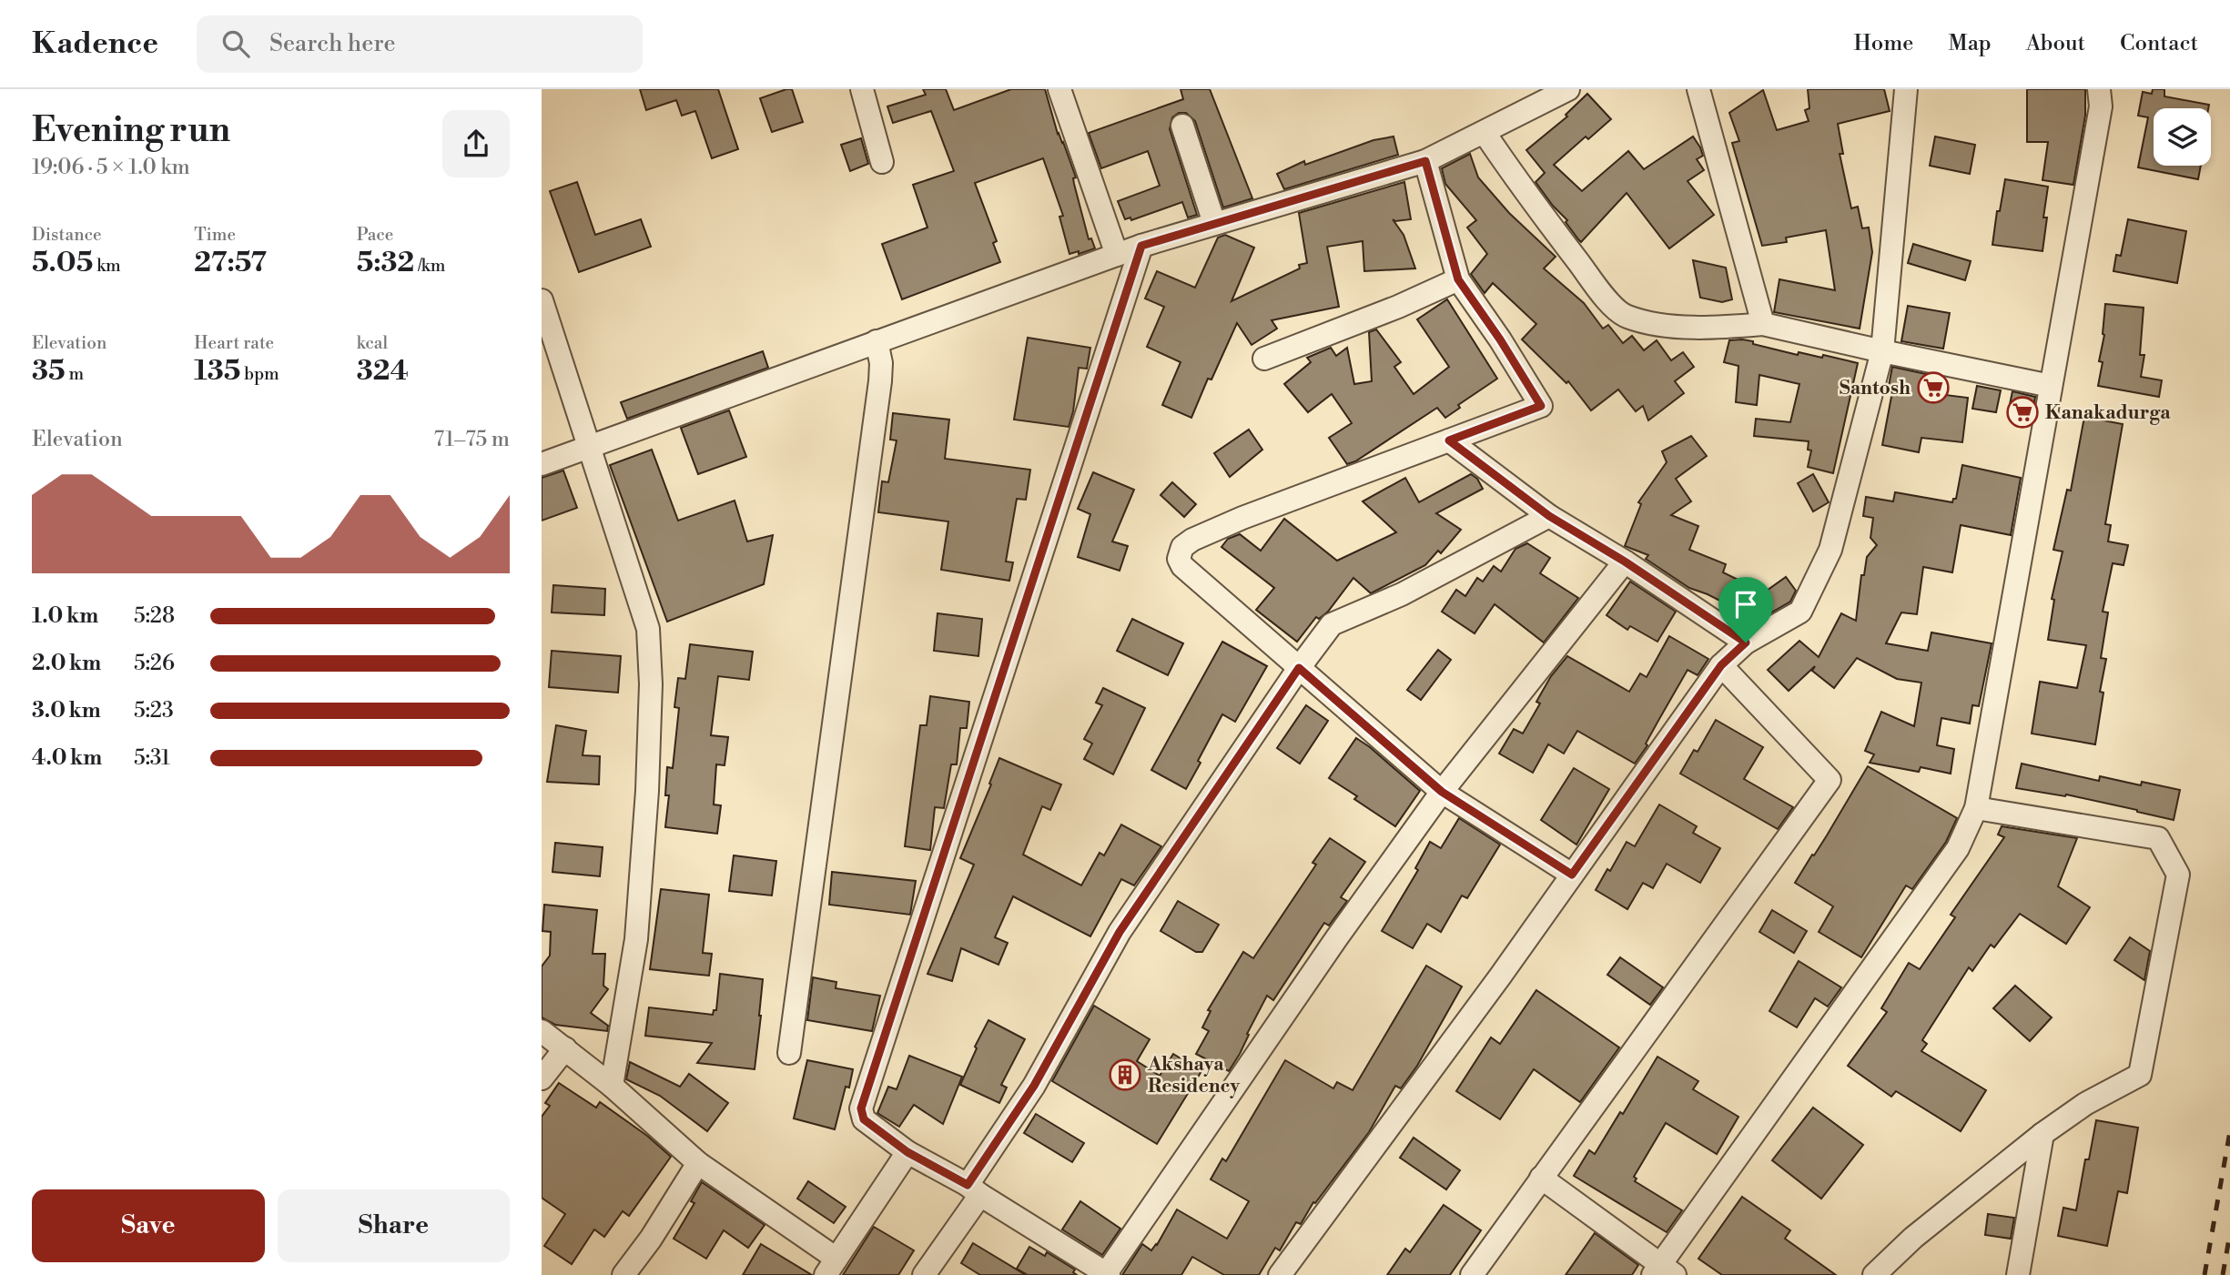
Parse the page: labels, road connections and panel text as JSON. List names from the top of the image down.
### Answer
{
  "places": {
    "supermarket": ["Santosh", "Kanakadurga"],
    "building": ["Akshaya Residency"]
  },
  "page": {
    "header": "Kadence",
    "search": "Search here",
    "nav": [
      "Home",
      "Map",
      "About",
      "Contact"
    ],
    "heading": ["Evening run", "19:06 · 5 × 1.0 km"],
    "stats": [
      ["Distance", "5.05 km"],
      ["Time", "27:57"],
      ["Pace", "5:32 /km"],
      ["Elevation", "35 m"],
      ["Heart rate", "135 bpm"],
      ["kcal", "324"]
    ],
    "chart": ["Elevation", "71–75 m"],
    "list": [
      {
        "name": "1.0 km",
        "note": "5:28"
      },
      {
        "name": "2.0 km",
        "note": "5:26"
      },
      {
        "name": "3.0 km",
        "note": "5:23"
      },
      {
        "name": "4.0 km",
        "note": "5:31"
      }
    ],
    "buttons": ["Save", "Share"]
  }
}
